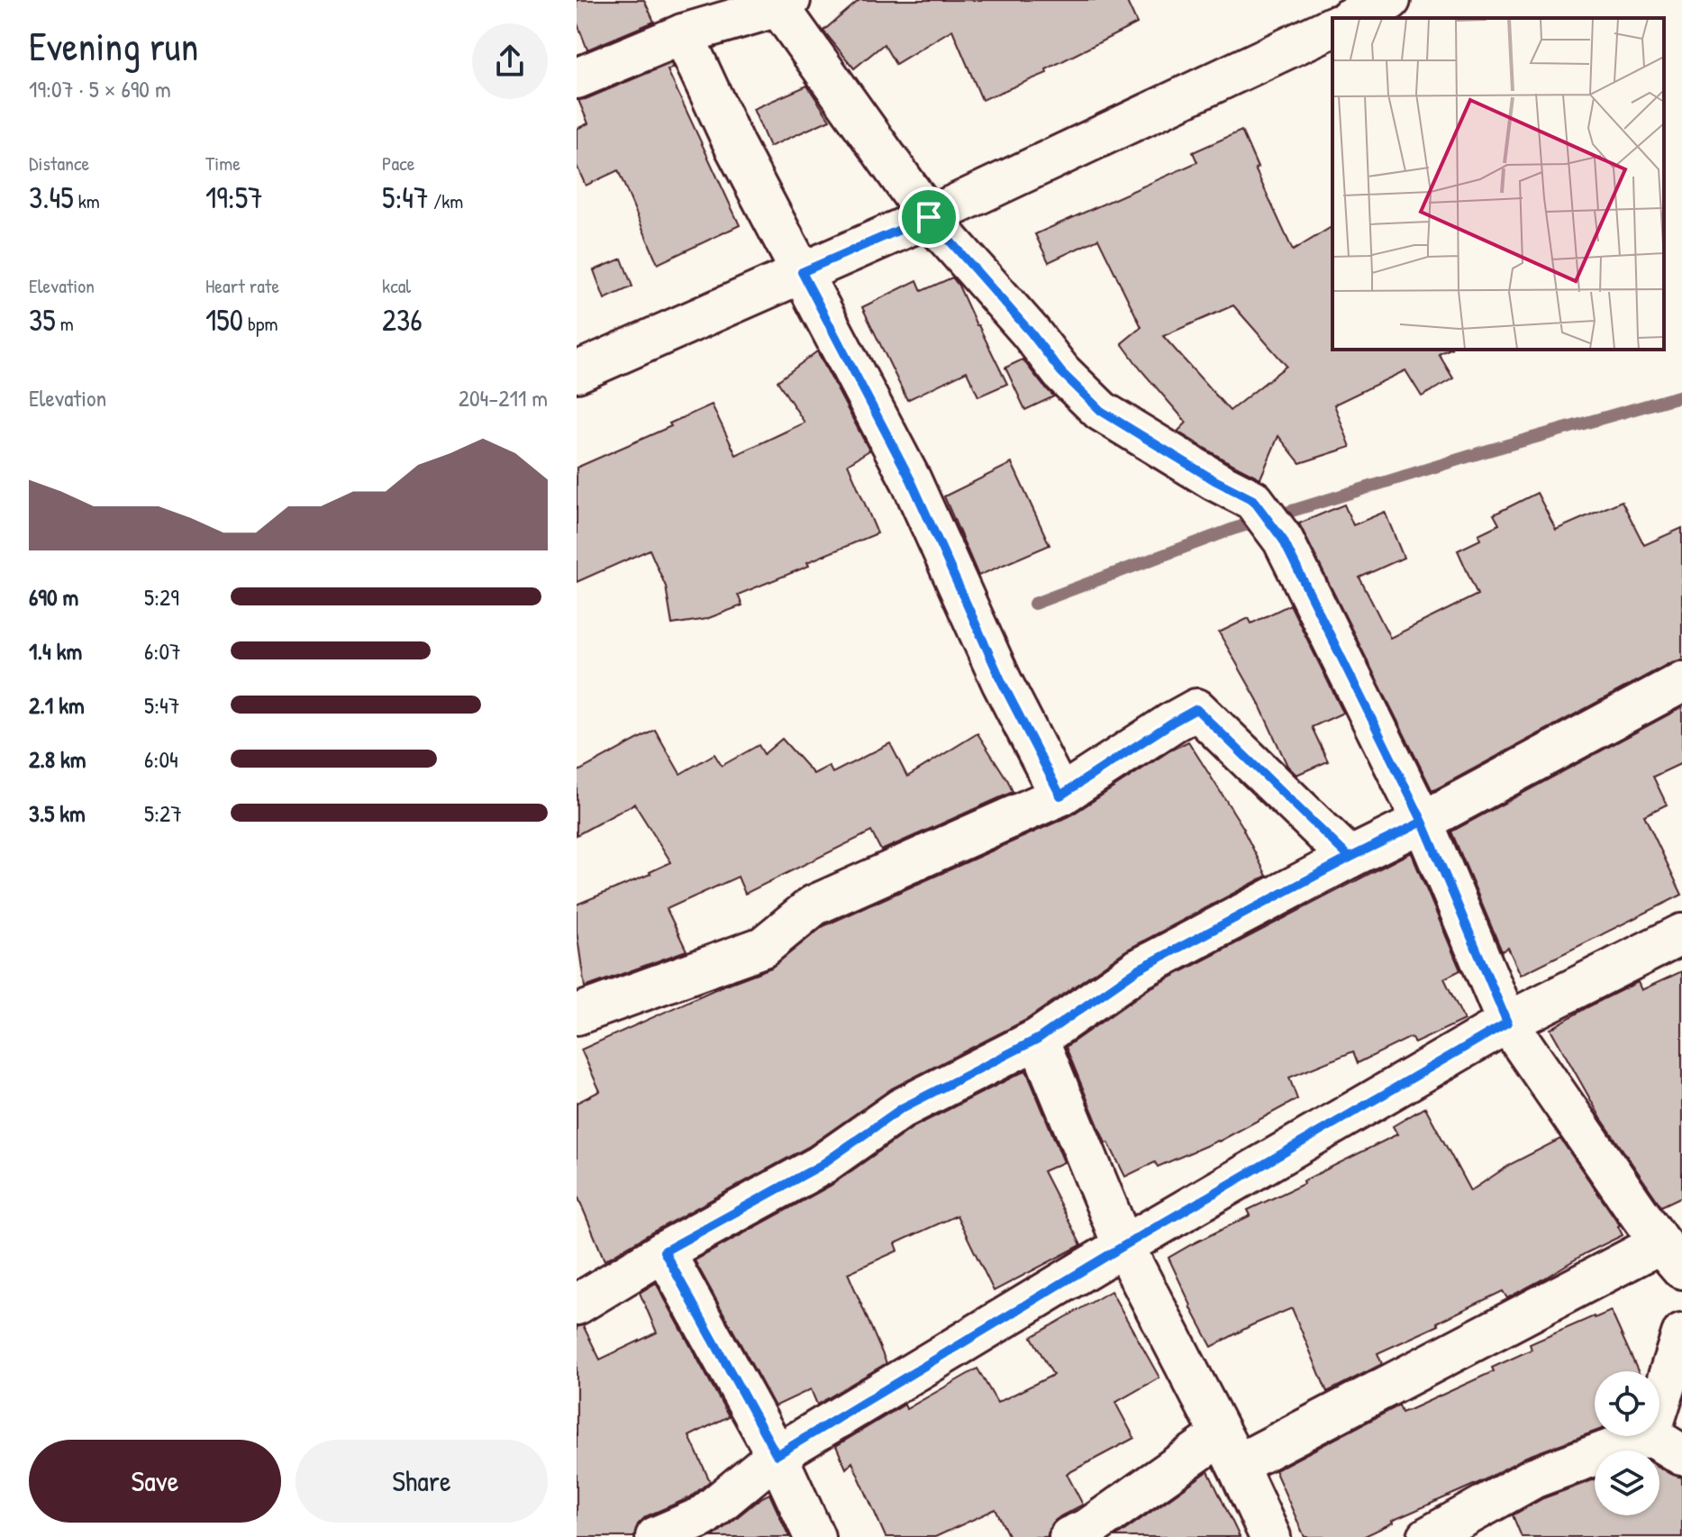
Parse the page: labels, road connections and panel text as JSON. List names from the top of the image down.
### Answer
{
  "page": {
    "heading": ["Evening run", "19:07 · 5 × 690 m"],
    "stats": [
      ["Distance", "3.45 km"],
      ["Time", "19:57"],
      ["Pace", "5:47 /km"],
      ["Elevation", "35 m"],
      ["Heart rate", "150 bpm"],
      ["kcal", "236"]
    ],
    "chart": ["Elevation", "204–211 m"],
    "list": [
      {
        "name": "690 m",
        "note": "5:29"
      },
      {
        "name": "1.4 km",
        "note": "6:07"
      },
      {
        "name": "2.1 km",
        "note": "5:47"
      },
      {
        "name": "2.8 km",
        "note": "6:04"
      },
      {
        "name": "3.5 km",
        "note": "5:27"
      }
    ],
    "buttons": ["Save", "Share"]
  }
}
